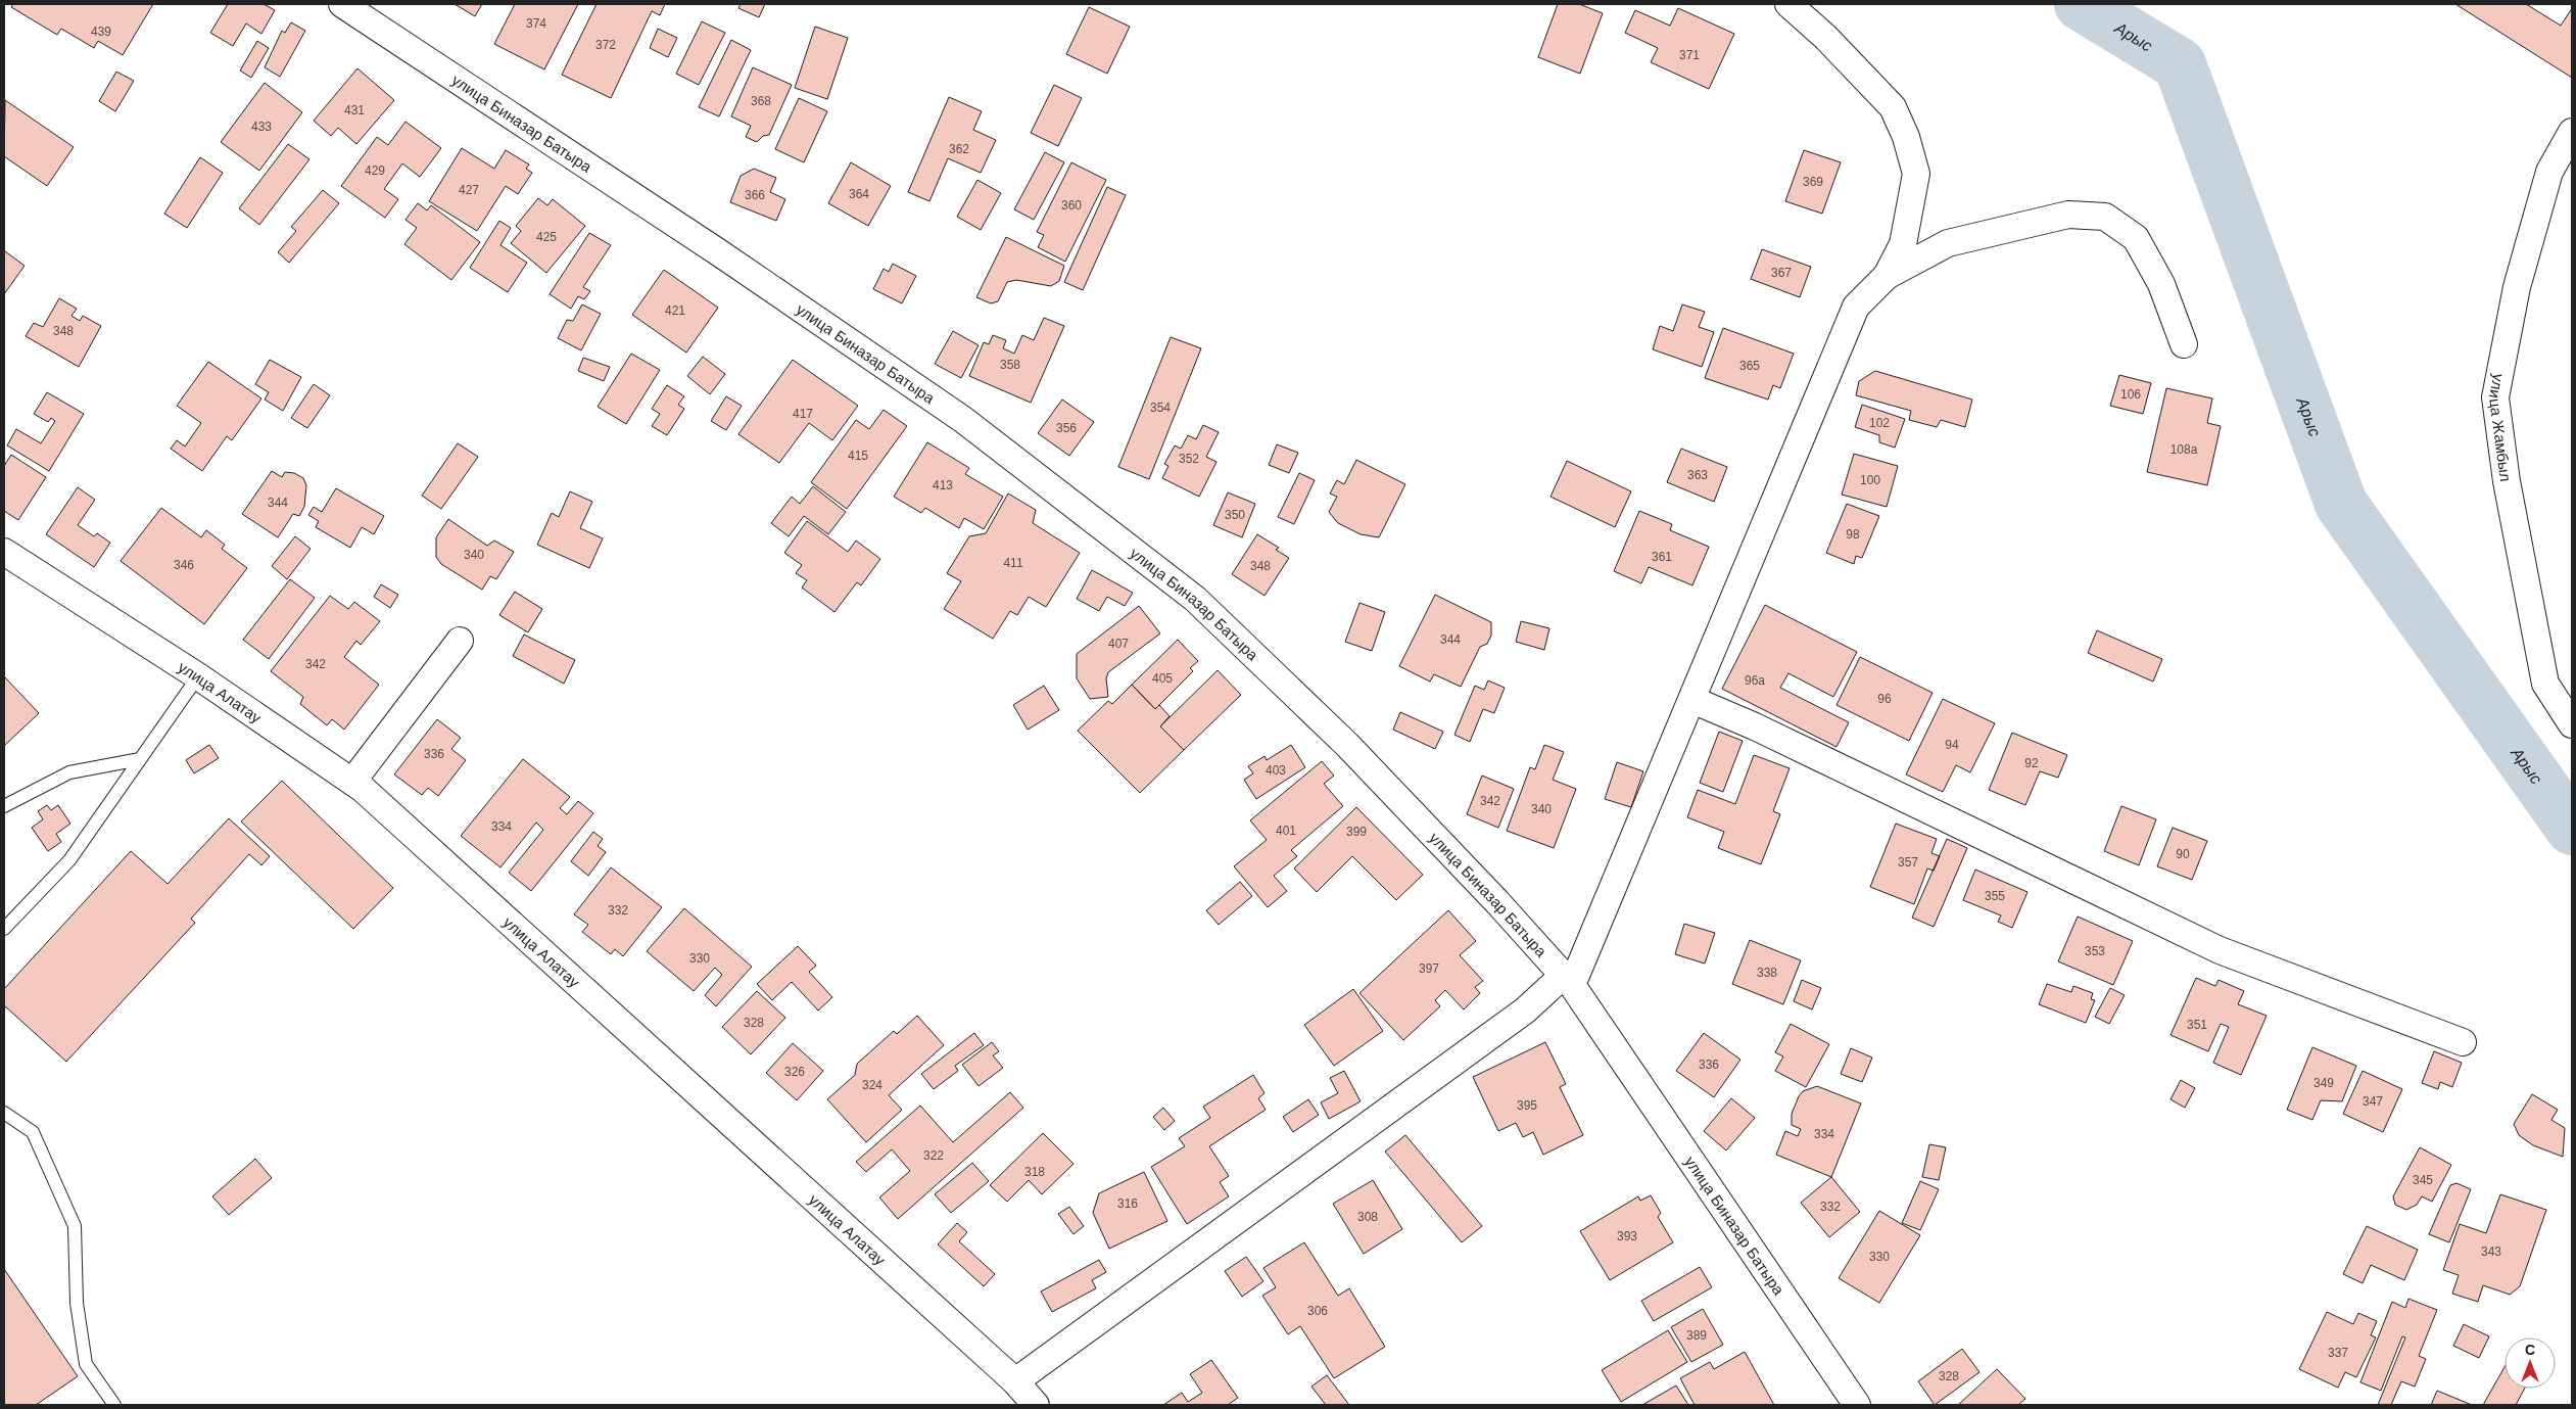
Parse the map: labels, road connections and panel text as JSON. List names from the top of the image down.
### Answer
{
  "streets": {
    "street": ["улица Биназар Батыра", "улица Жамбыл", "улица Алатау"]
  },
  "water": ["Арыс"],
  "house_numbers": [
    "374",
    "439",
    "372",
    "371",
    "368",
    "431",
    "433",
    "362",
    "429",
    "369",
    "427",
    "364",
    "366",
    "360",
    "425",
    "367",
    "421",
    "348",
    "358",
    "365",
    "106",
    "354",
    "417",
    "102",
    "356",
    "108а",
    "415",
    "352",
    "363",
    "100",
    "413",
    "344",
    "350",
    "98",
    "340",
    "361",
    "411",
    "346",
    "348",
    "344",
    "407",
    "342",
    "405",
    "96а",
    "96",
    "94",
    "336",
    "92",
    "403",
    "342",
    "340",
    "334",
    "401",
    "399",
    "90",
    "357",
    "355",
    "332",
    "353",
    "330",
    "397",
    "338",
    "328",
    "351",
    "336",
    "326",
    "349",
    "324",
    "347",
    "395",
    "334",
    "322",
    "318",
    "345",
    "316",
    "332",
    "308",
    "393",
    "343",
    "330",
    "306",
    "389",
    "337",
    "328"
  ],
  "north": "top"
}
